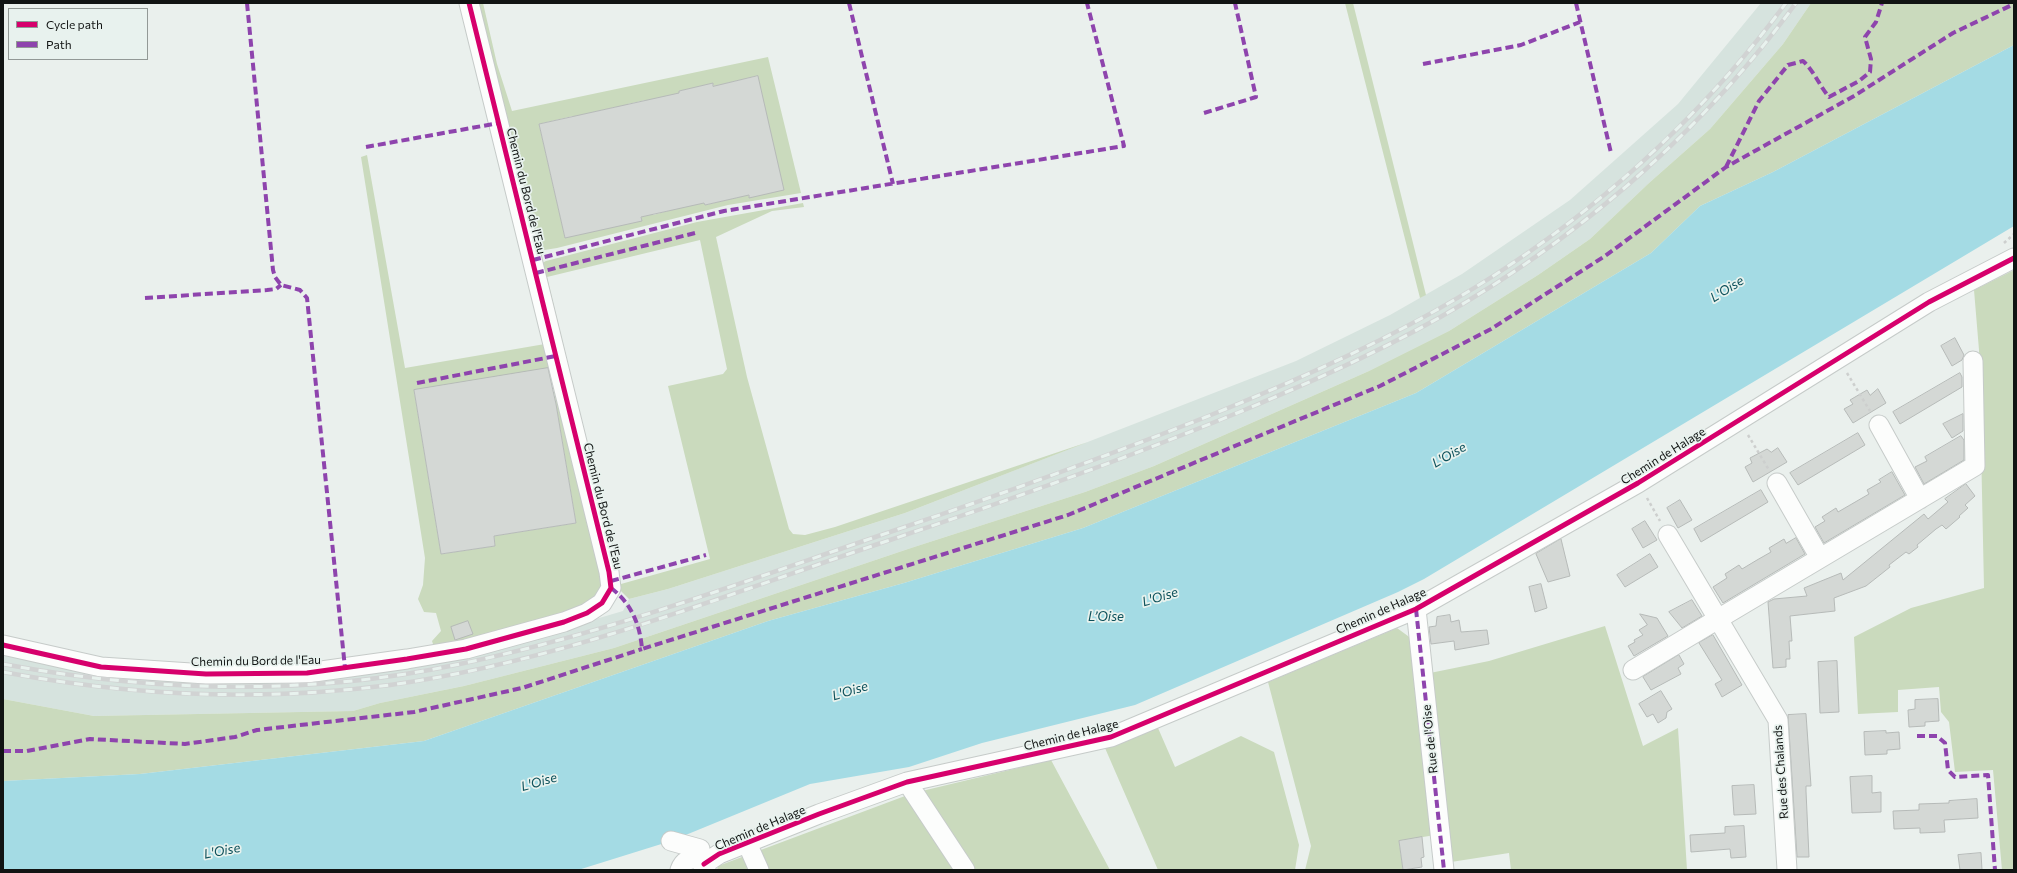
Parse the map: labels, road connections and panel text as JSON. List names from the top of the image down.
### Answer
{
  "streets": {
    "street": [
      "Chemin du Bord de l'Eau",
      "Chemin de Halage",
      "Rue de l'Oise",
      "Rue des Chalands"
    ]
  },
  "crossings": [
    ["Chemin de Halage", "Rue de l'Oise"]
  ],
  "water": ["L'Oise", "L’Oise"],
  "legend": ["Cycle path", "Path"]
}
